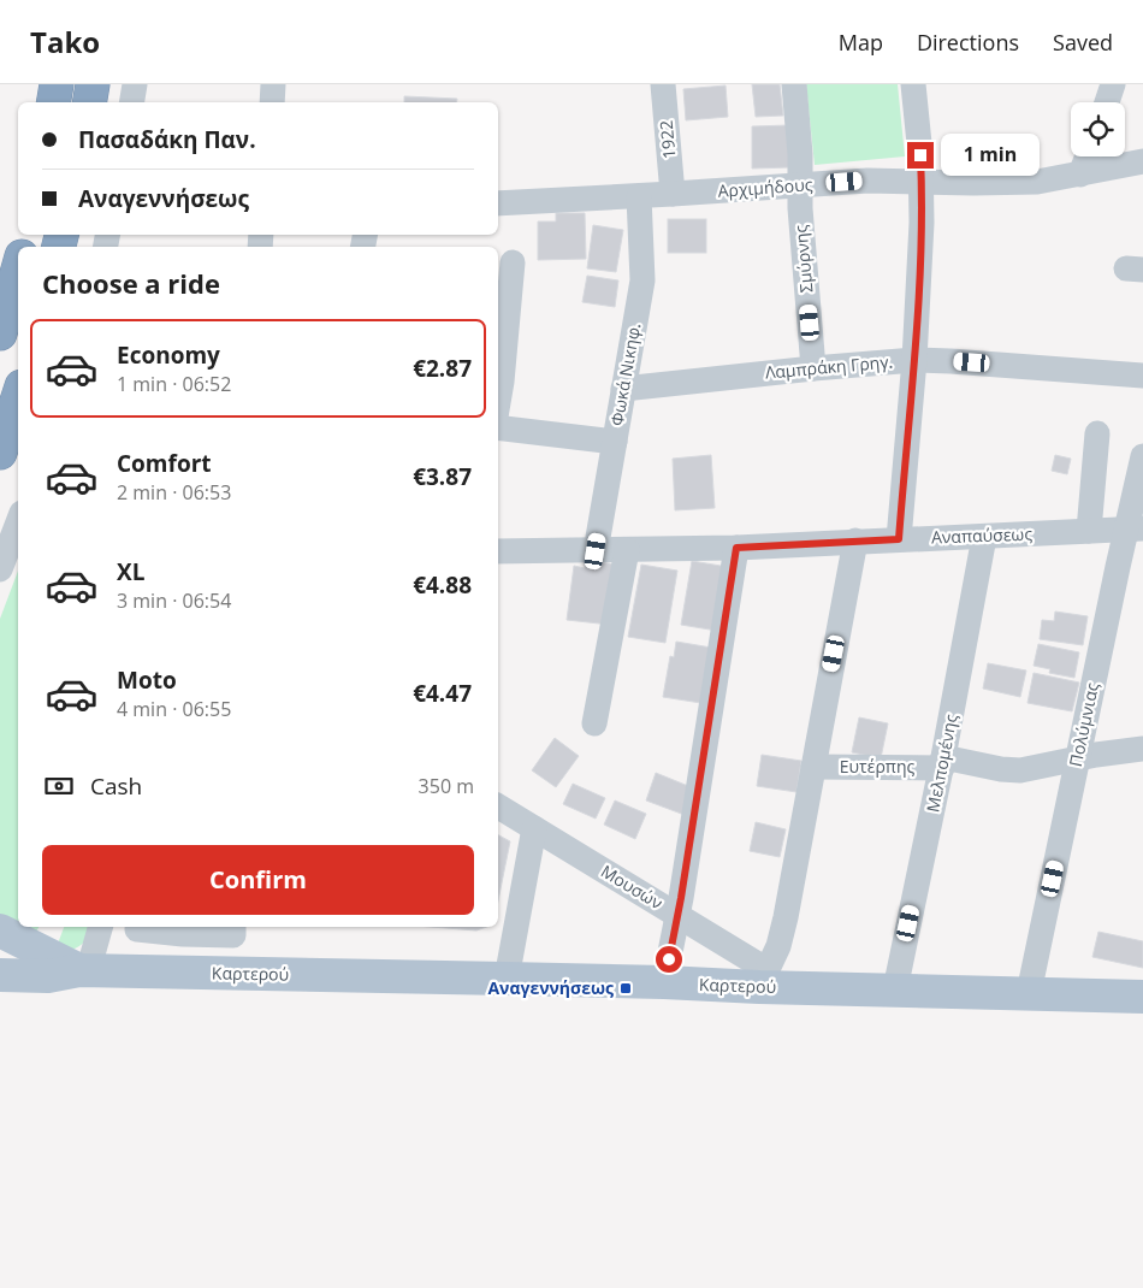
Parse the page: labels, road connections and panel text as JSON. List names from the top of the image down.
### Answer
{
  "streets": {
    "main road": ["Καρτερού"],
    "street": [
      "1922",
      "Αρχιμήδους",
      "Σμύρνης",
      "Λαμπράκη Γρηγ.",
      "Φωκά Νικηφ.",
      "Αναπαύσεως",
      "Πολύμνιας",
      "Μελπομένης",
      "Ευτέρπης",
      "Μουσών"
    ]
  },
  "crossings": [
    ["1922", "Αρχιμήδους"],
    ["Αρχιμήδους", "Σμύρνης"],
    ["Αρχιμήδους", "Φωκά Νικηφ."],
    ["Σμύρνης", "Λαμπράκη Γρηγ."],
    ["Λαμπράκη Γρηγ.", "Φωκά Νικηφ."],
    ["Φωκά Νικηφ.", "Αναπαύσεως"],
    ["Αναπαύσεως", "Πολύμνιας"],
    ["Αναπαύσεως", "Μελπομένης"],
    ["Πολύμνιας", "Ευτέρπης"],
    ["Πολύμνιας", "Καρτερού"],
    ["Μελπομένης", "Ευτέρπης"],
    ["Μελπομένης", "Καρτερού"],
    ["Μουσών", "Καρτερού"]
  ],
  "places": {
    "transit": ["Αναγεννήσεως"]
  },
  "page": {
    "header": "Tako",
    "nav": ["Map", "Directions", "Saved"],
    "banner": ["Πασαδάκη Παν.", "Αναγεννήσεως"],
    "bubble": "1 min",
    "heading": "Choose a ride",
    "list": [
      {
        "name": "Economy",
        "note": "1 min · 06:52",
        "value": "€2.87"
      },
      {
        "name": "Comfort",
        "note": "2 min · 06:53",
        "value": "€3.87"
      },
      {
        "name": "XL",
        "note": "3 min · 06:54",
        "value": "€4.88"
      },
      {
        "name": "Moto",
        "note": "4 min · 06:55",
        "value": "€4.47"
      }
    ],
    "pay": ["Cash", "350 m"],
    "buttons": "Confirm"
  }
}
